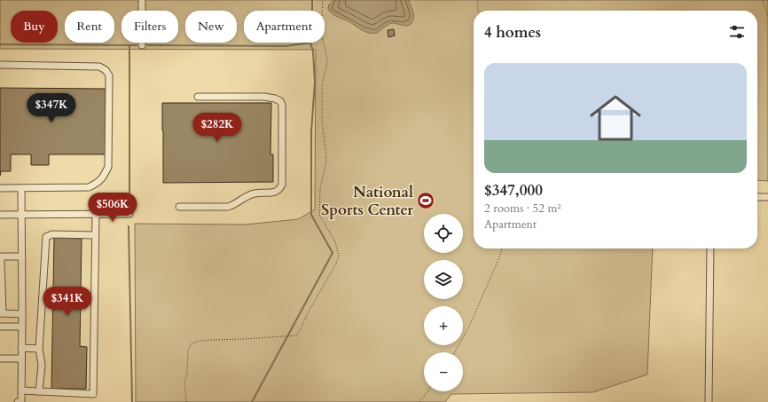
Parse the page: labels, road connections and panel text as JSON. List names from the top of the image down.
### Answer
{
  "places": {
    "sports": ["National Sports Center"]
  },
  "page": {
    "chip": [
      "Buy",
      "Rent",
      "Filters",
      "New",
      "Apartment"
    ],
    "heading": "4 homes",
    "list": [
      {
        "name": "$347,000",
        "note": "2 rooms · 52 m² · Apartment"
      }
    ],
    "price": [
      "$347K",
      "$282K",
      "$506K",
      "$341K"
    ],
    "map_buttons": ["+", "−"]
  }
}
